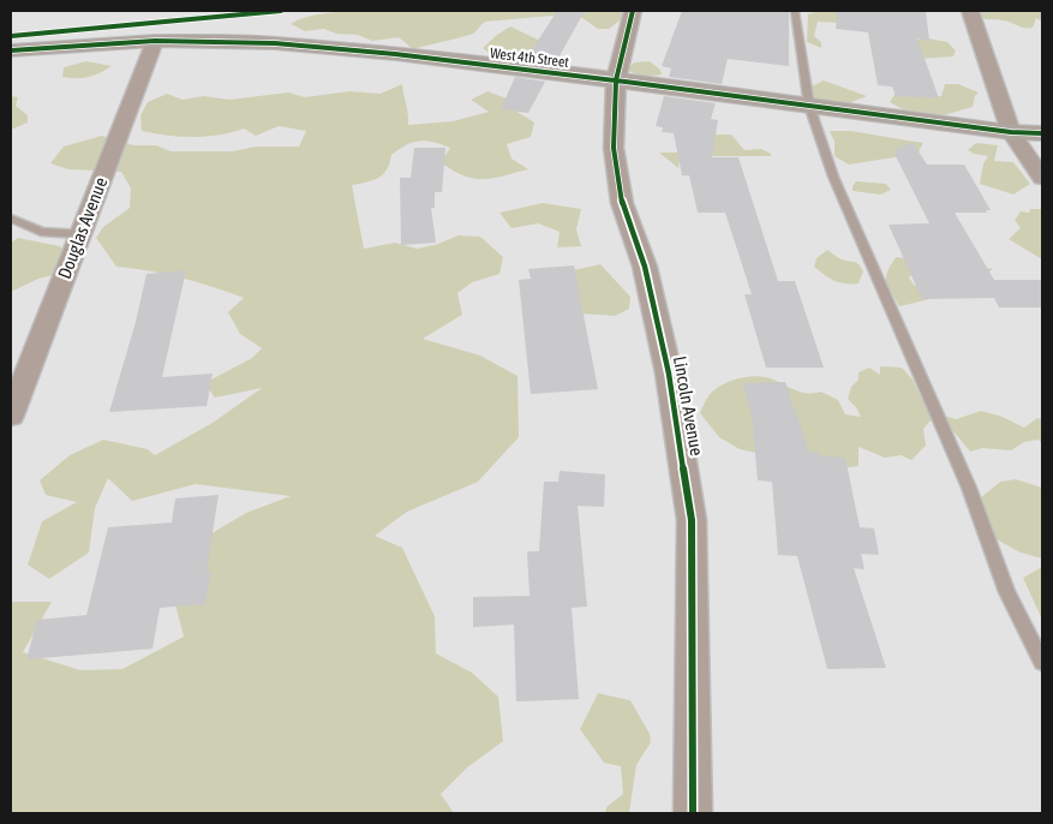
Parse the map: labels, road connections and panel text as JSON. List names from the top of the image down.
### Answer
{
  "streets": {
    "main road": ["West 4th Street"],
    "street": ["Douglas Avenue", "Lincoln Avenue"]
  },
  "crossings": [
    ["West 4th Street", "Douglas Avenue"],
    ["West 4th Street", "Lincoln Avenue"]
  ]
}
